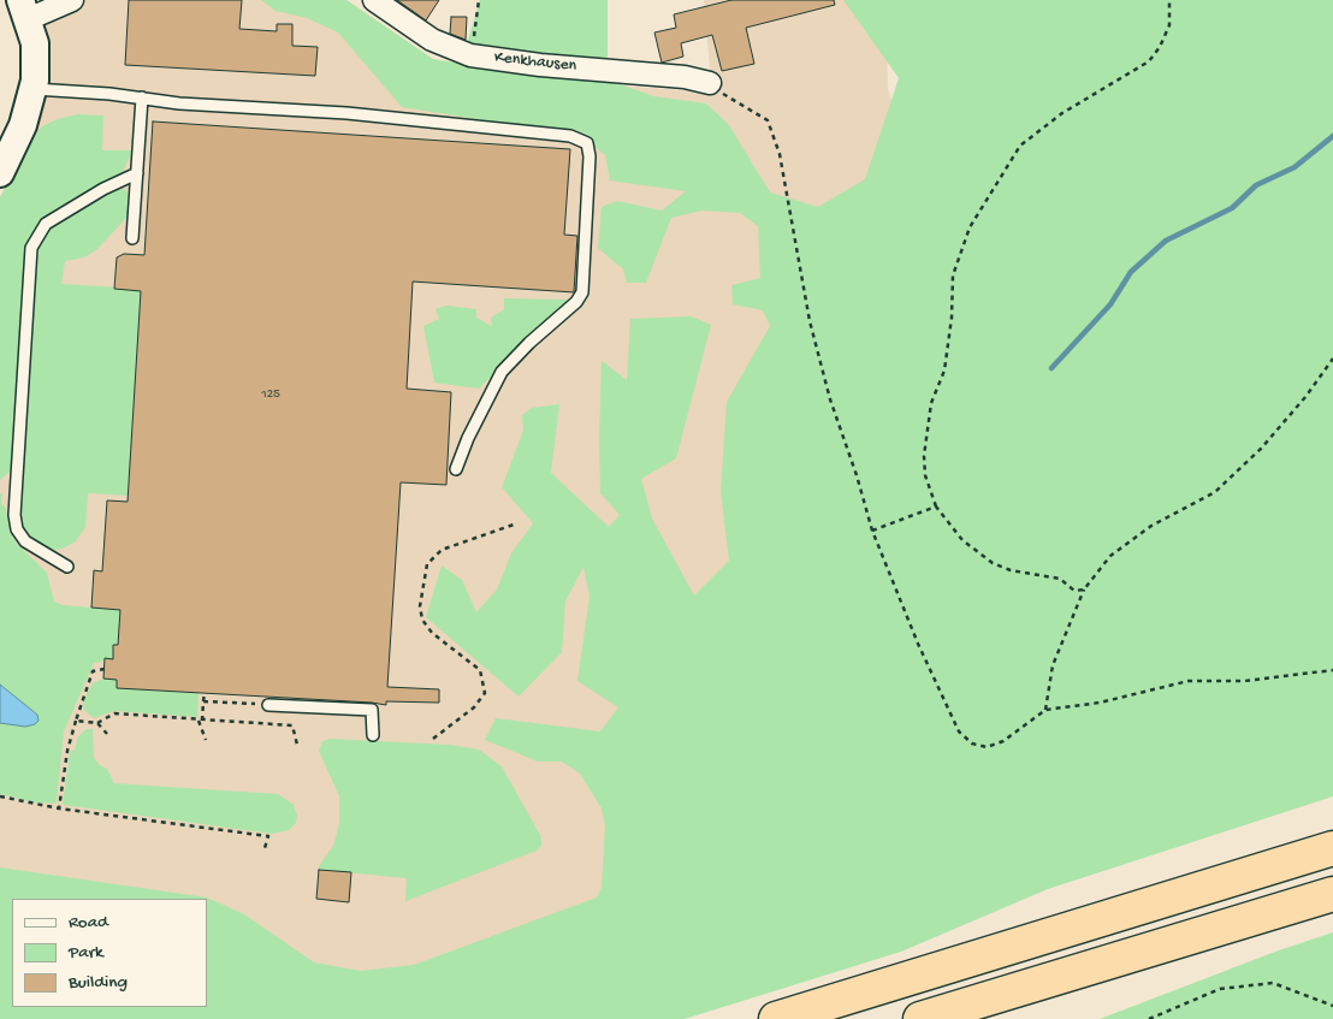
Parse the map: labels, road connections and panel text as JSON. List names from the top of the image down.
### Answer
{
  "streets": {
    "street": ["Kenkhausen"]
  },
  "house_numbers": ["125"],
  "legend": ["Road", "Park", "Building"]
}
